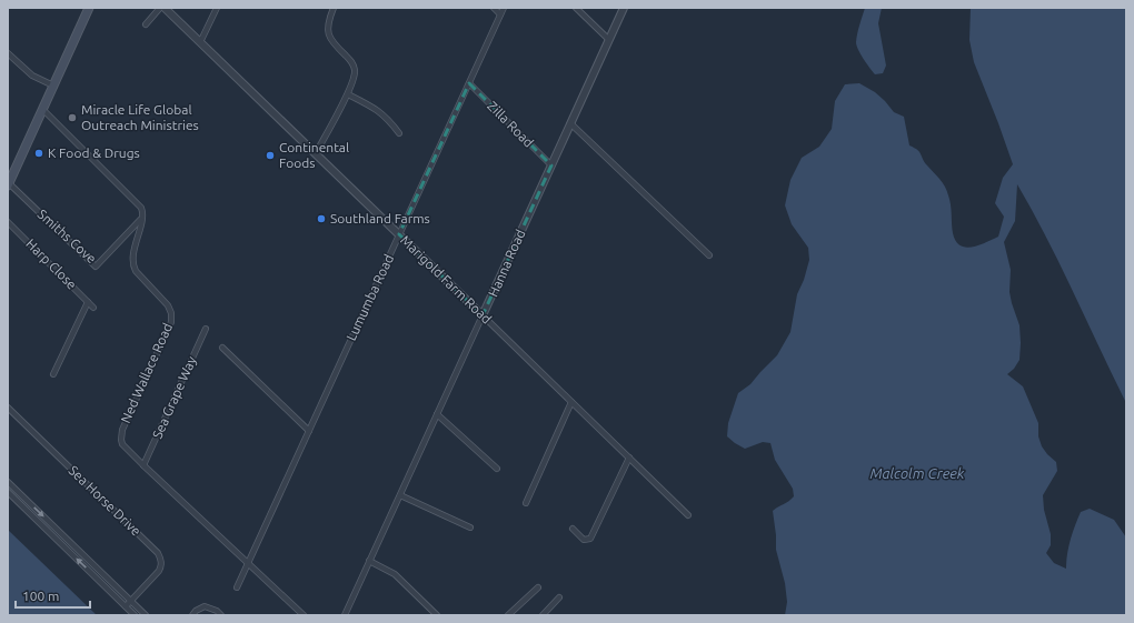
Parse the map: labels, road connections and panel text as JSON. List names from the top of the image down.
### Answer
{
  "streets": {
    "street": [
      "Zilla Road",
      "Smiths Cove",
      "Hanna Road",
      "Harp Close",
      "Marigold Farm Road",
      "Lumumba Road",
      "Ned Wallace Road",
      "Sea Grape Way",
      "Sea Horse Drive"
    ]
  },
  "crossings": [
    ["Zilla Road", "Hanna Road"],
    ["Zilla Road", "Lumumba Road"],
    ["Smiths Cove", "Ned Wallace Road"],
    ["Hanna Road", "Marigold Farm Road"],
    ["Marigold Farm Road", "Lumumba Road"],
    ["Lumumba Road", "Ned Wallace Road"],
    ["Ned Wallace Road", "Sea Grape Way"]
  ],
  "water": ["Malcolm Creek"],
  "places": [
    "Miracle Life Global Outreach Ministries",
    "K Food & Drugs",
    "Continental Foods",
    "Southland Farms"
  ],
  "scale_bar": "100 m"
}
